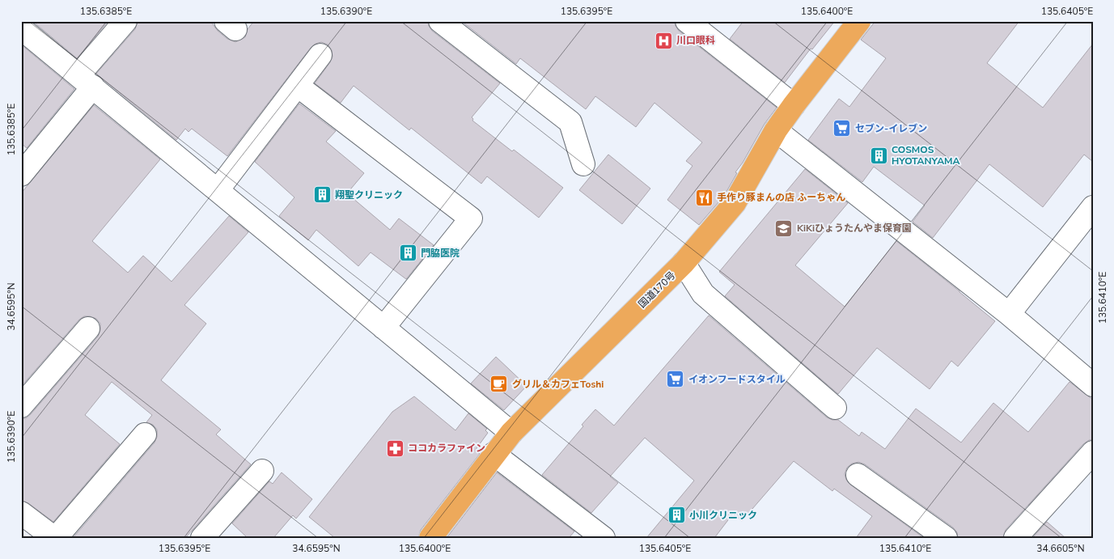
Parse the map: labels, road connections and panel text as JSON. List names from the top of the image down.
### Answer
{
  "streets": {
    "highway": ["国道170号"]
  },
  "places": {
    "hospital": ["川口眼科"],
    "supermarket": ["セブン-イレブン", "イオンフードスタイル"],
    "building": [
      "COSMOS HYOTANYAMA",
      "翔聖クリニック",
      "門脇医院",
      "小川クリニック"
    ],
    "restaurant": ["手作り豚まんの店 ふーちゃん"],
    "school or university": ["KiKiひょうたんやま保育園"],
    "cafe": ["グリル＆カフェToshi"],
    "pharmacy": ["ココカラファイン"]
  },
  "coordinates": [
    "135.6385°E",
    "135.6390°E",
    "135.6395°E",
    "135.6400°E",
    "135.6405°E",
    "135.6410°E",
    "34.6595°N",
    "34.6605°N"
  ]
}
